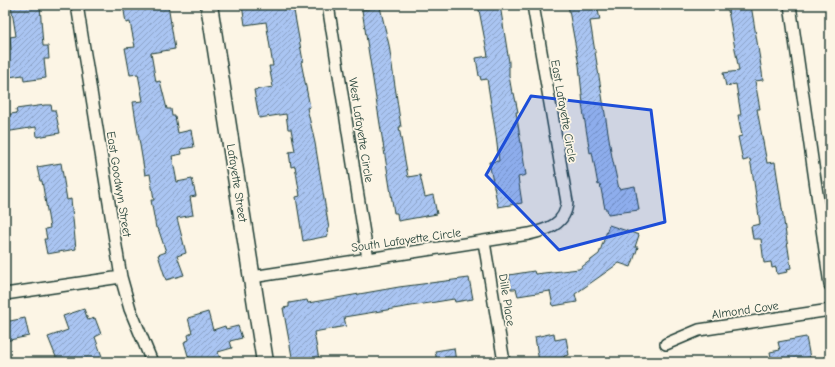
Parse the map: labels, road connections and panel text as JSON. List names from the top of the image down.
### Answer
{
  "streets": {
    "street": [
      "East Lafayette Circle",
      "West Lafayette Circle",
      "Lafayette Street",
      "East Goodwyn Street",
      "South Lafayette Circle",
      "Dille Place",
      "Almond Cove"
    ]
  },
  "crossings": [
    ["East Lafayette Circle", "South Lafayette Circle"],
    ["West Lafayette Circle", "South Lafayette Circle"],
    ["Lafayette Street", "South Lafayette Circle"],
    ["South Lafayette Circle", "Dille Place"]
  ]
}
